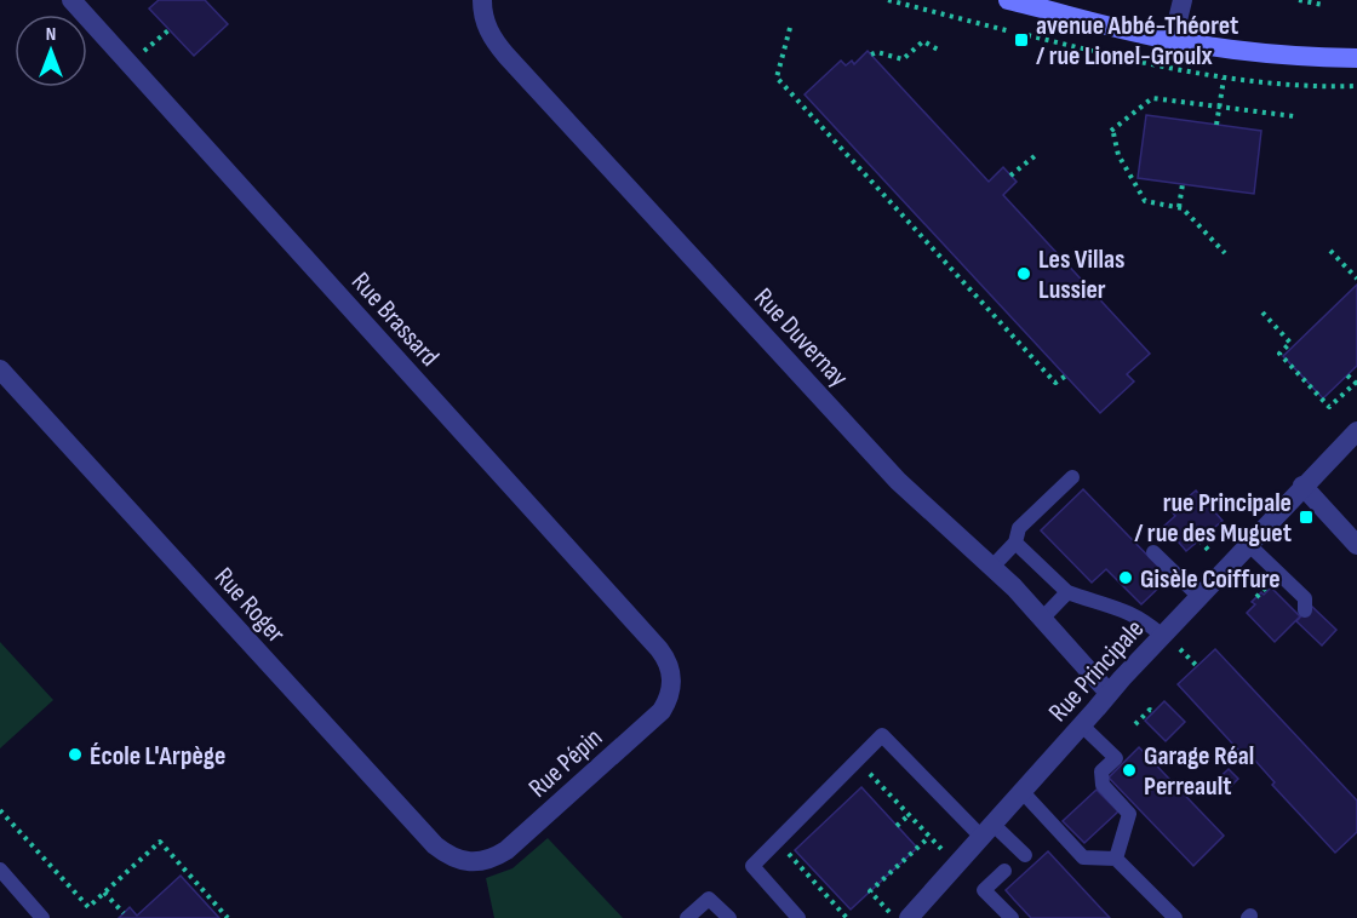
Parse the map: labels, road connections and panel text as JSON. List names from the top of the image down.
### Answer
{
  "streets": {
    "street": [
      "Rue Brassard",
      "Rue Duvernay",
      "Rue Roger",
      "Rue Principale",
      "Rue Pépin"
    ]
  },
  "crossings": [
    ["Rue Brassard", "Rue Pépin"],
    ["Rue Duvernay", "Rue Principale"],
    ["Rue Roger", "Rue Pépin"]
  ],
  "places": {
    "transit": ["avenue Abbé-Théoret / rue Lionel-Groulx", "rue Principale / rue des Muguet"],
    "other": [
      "Les Villas Lussier",
      "Gisèle Coiffure",
      "École L'Arpège",
      "Garage Réal Perreault"
    ]
  },
  "north": "top"
}
